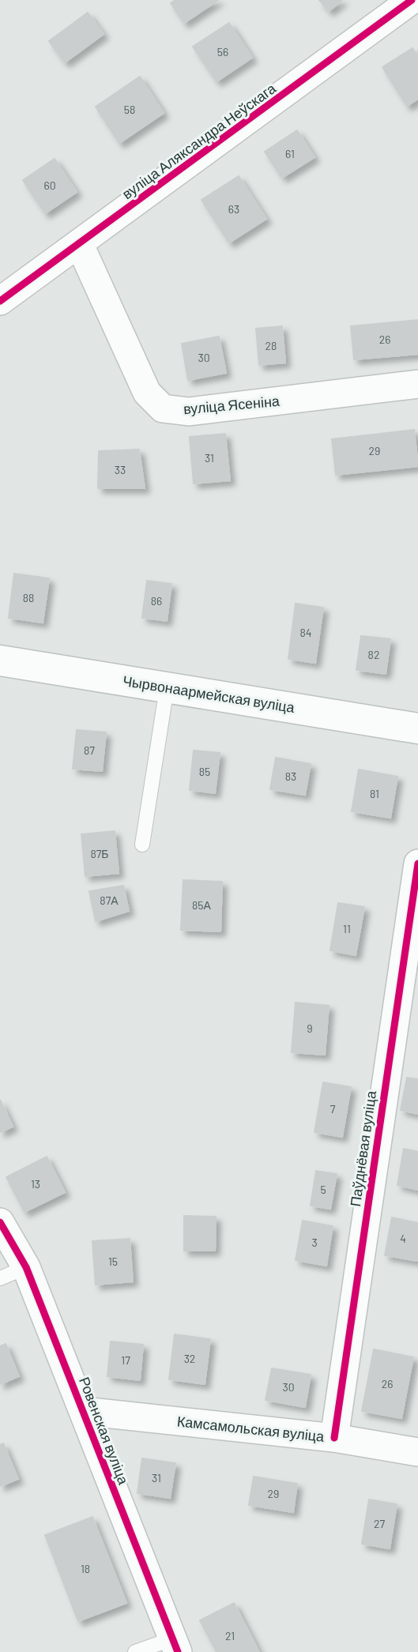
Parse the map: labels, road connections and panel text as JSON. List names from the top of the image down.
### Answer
{
  "streets": {
    "main road": ["Чырвонаармейская вуліца"],
    "street": [
      "вуліца Аляксандра Неўскага",
      "вуліца Ясеніна",
      "Паўднёвая вуліца",
      "Камсамольская вуліца",
      "Ровенская вуліца"
    ]
  },
  "crossings": [
    ["вуліца Аляксандра Неўскага", "вуліца Ясеніна"],
    ["Паўднёвая вуліца", "Камсамольская вуліца"],
    ["Камсамольская вуліца", "Ровенская вуліца"]
  ],
  "house_numbers": [
    "56",
    "58",
    "61",
    "60",
    "63",
    "26",
    "28",
    "30",
    "29",
    "31",
    "33",
    "88",
    "86",
    "84",
    "82",
    "87",
    "85",
    "83",
    "81",
    "87Б",
    "87А",
    "85А",
    "11",
    "9",
    "7",
    "13",
    "5",
    "4",
    "3",
    "15",
    "32",
    "17",
    "26",
    "30",
    "31",
    "29",
    "27",
    "18",
    "21"
  ]
}
